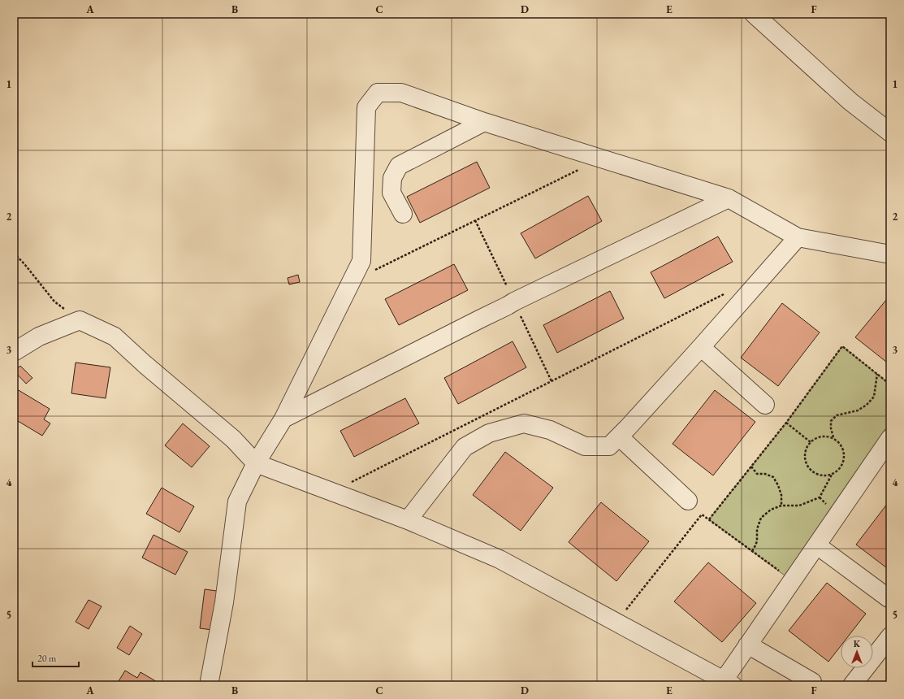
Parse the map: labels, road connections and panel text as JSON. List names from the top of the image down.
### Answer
{
  "scale_bar": "20 m",
  "north": "top",
  "grid": {
    "columns": [
      "A",
      "B",
      "C",
      "D",
      "E",
      "F"
    ],
    "rows": [
      "1",
      "2",
      "3",
      "4",
      "5"
    ]
  }
}
